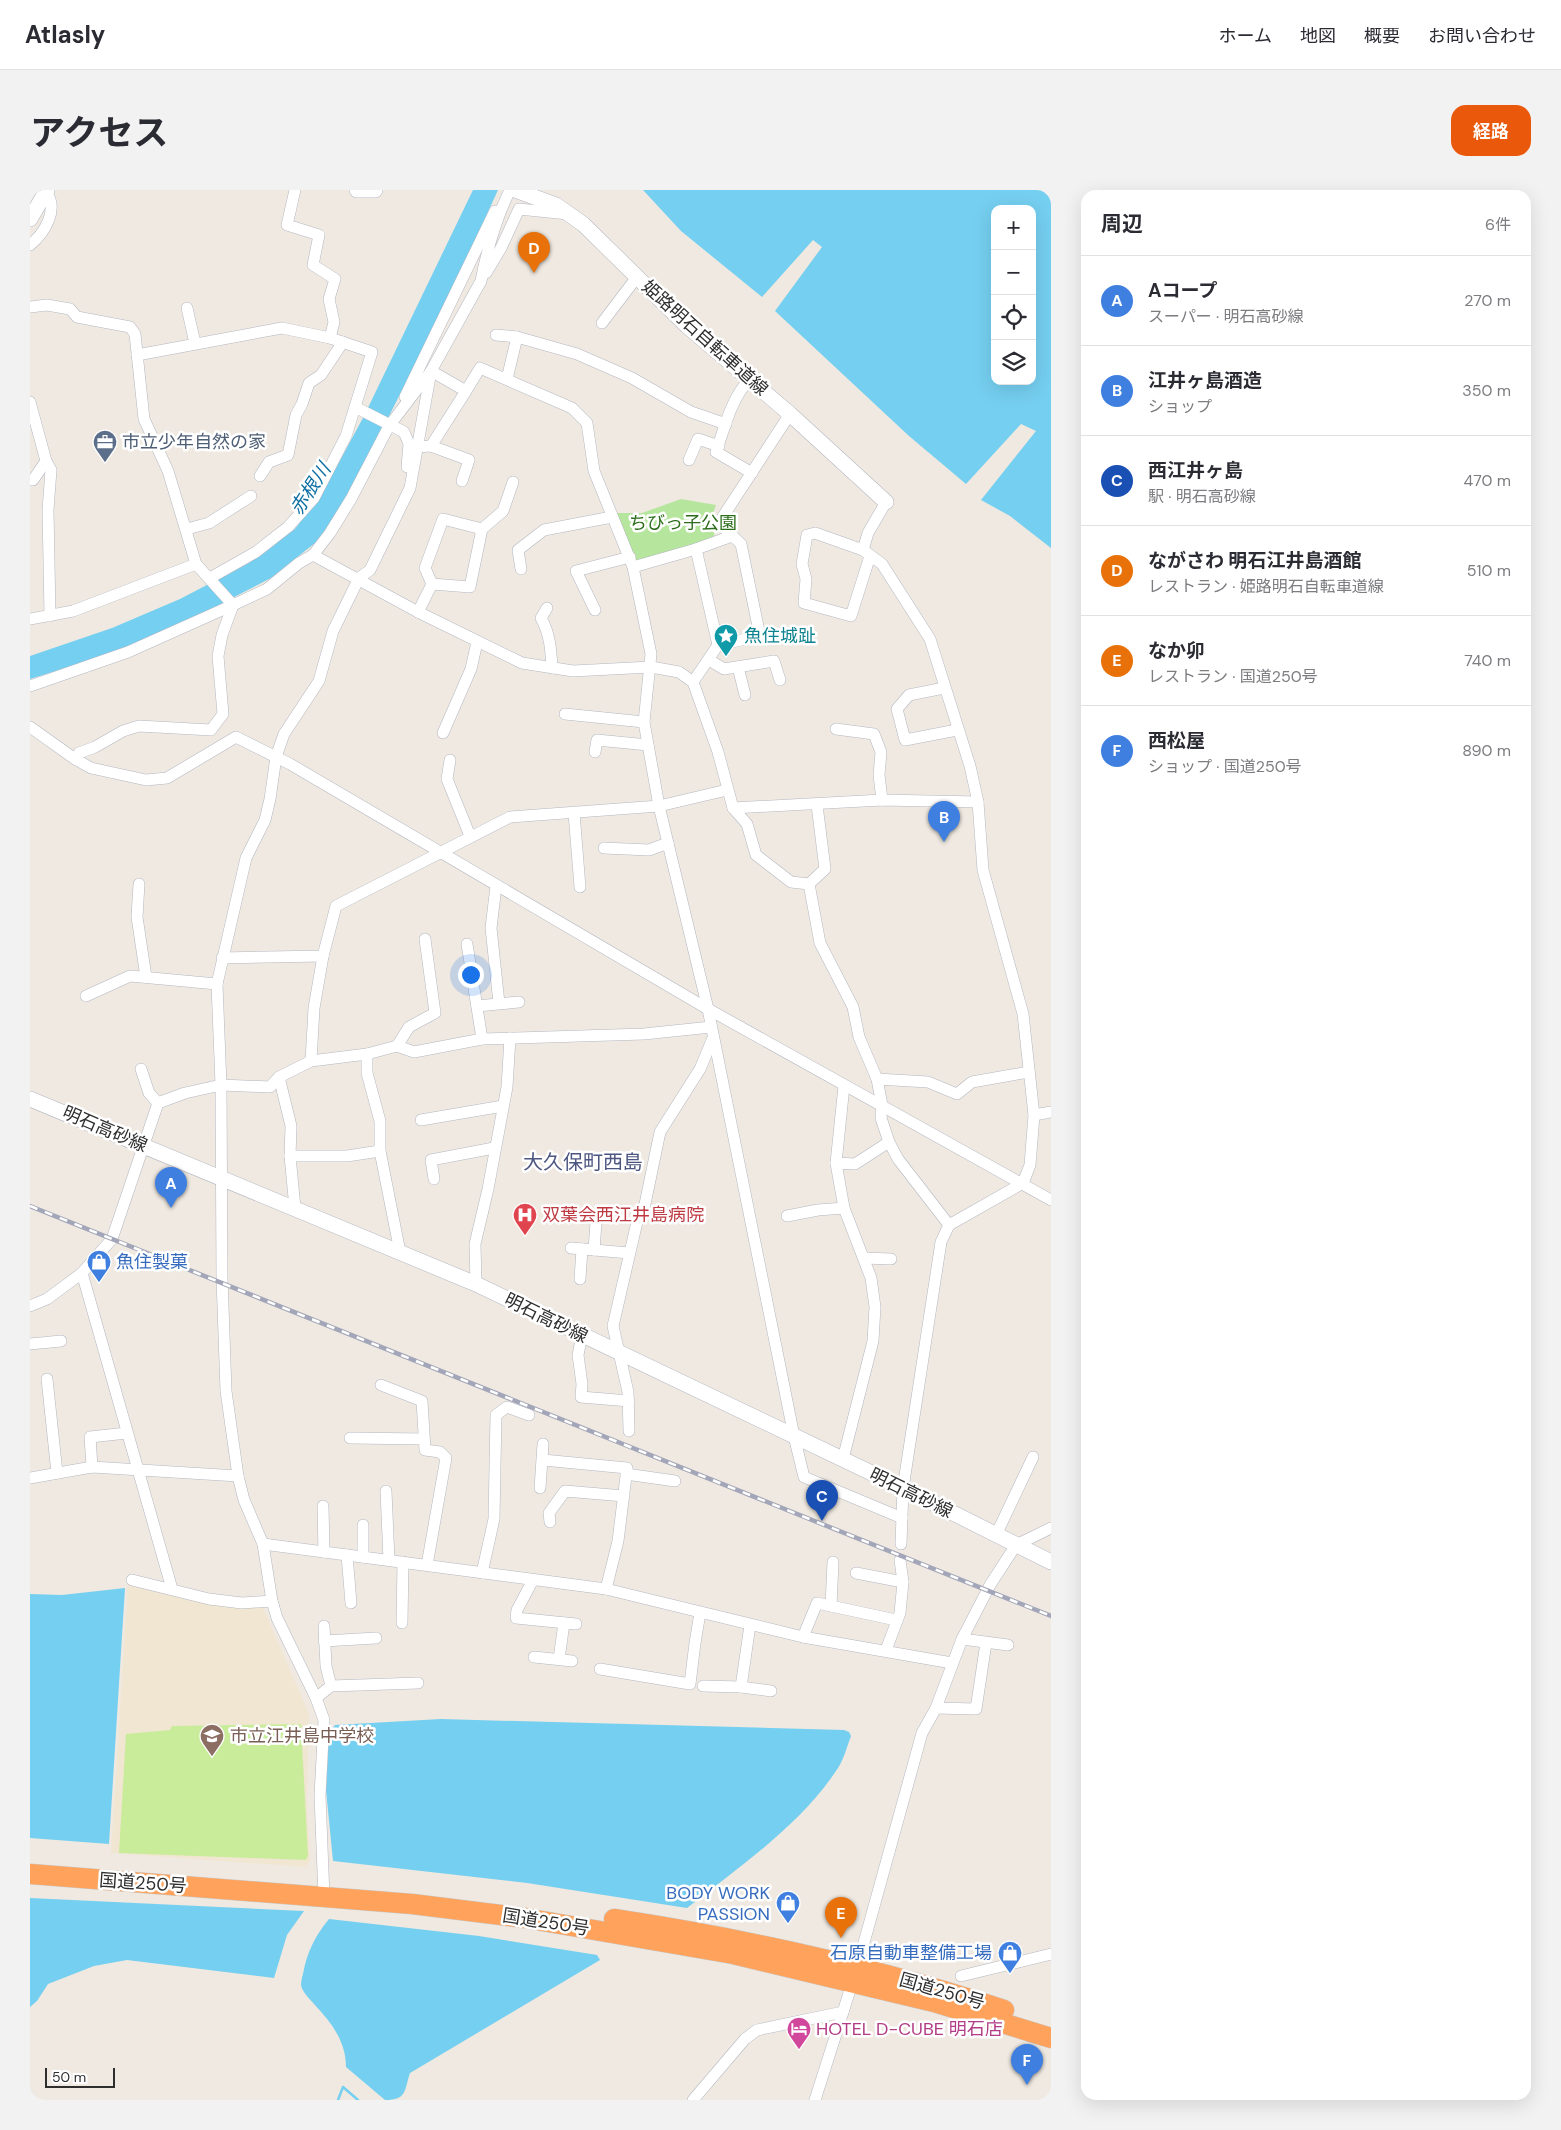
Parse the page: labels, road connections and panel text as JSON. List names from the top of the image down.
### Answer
{
  "streets": {
    "highway": ["国道250号"],
    "main road": ["姫路明石自転車道線", "明石高砂線"]
  },
  "districts": ["大久保町西島"],
  "water": ["赤根川"],
  "parks": ["ちびっ子公園"],
  "places": {
    "office": ["市立少年自然の家"],
    "place": ["魚住城趾"],
    "hospital": ["双葉会西江井島病院"],
    "shop": ["魚住製菓", "BODY WORK PASSION", "石原自動車整備工場"],
    "school or university": ["市立江井島中学校"],
    "hotel": ["HOTEL D-CUBE 明石店"]
  },
  "scale_bar": "50 m",
  "page": {
    "header": "Atlasly",
    "nav": [
      "ホーム",
      "地図",
      "概要",
      "お問い合わせ"
    ],
    "title": "アクセス",
    "buttons": "経路",
    "heading": ["周辺", "6件"],
    "map_buttons": ["+", "−"],
    "pins": [
      "D",
      "B",
      "A",
      "C",
      "E",
      "F"
    ],
    "list": [
      {
        "mark": "A",
        "name": "Aコープ",
        "note": "スーパー · 明石高砂線",
        "value": "270 m"
      },
      {
        "mark": "B",
        "name": "江井ヶ島酒造",
        "note": "ショップ",
        "value": "350 m"
      },
      {
        "mark": "C",
        "name": "西江井ヶ島",
        "note": "駅 · 明石高砂線",
        "value": "470 m"
      },
      {
        "mark": "D",
        "name": "ながさわ 明石江井島酒館",
        "note": "レストラン · 姫路明石自転車道線",
        "value": "510 m"
      },
      {
        "mark": "E",
        "name": "なか卯",
        "note": "レストラン · 国道250号",
        "value": "740 m"
      },
      {
        "mark": "F",
        "name": "西松屋",
        "note": "ショップ · 国道250号",
        "value": "890 m"
      }
    ],
    "scale": "50 m"
  }
}
